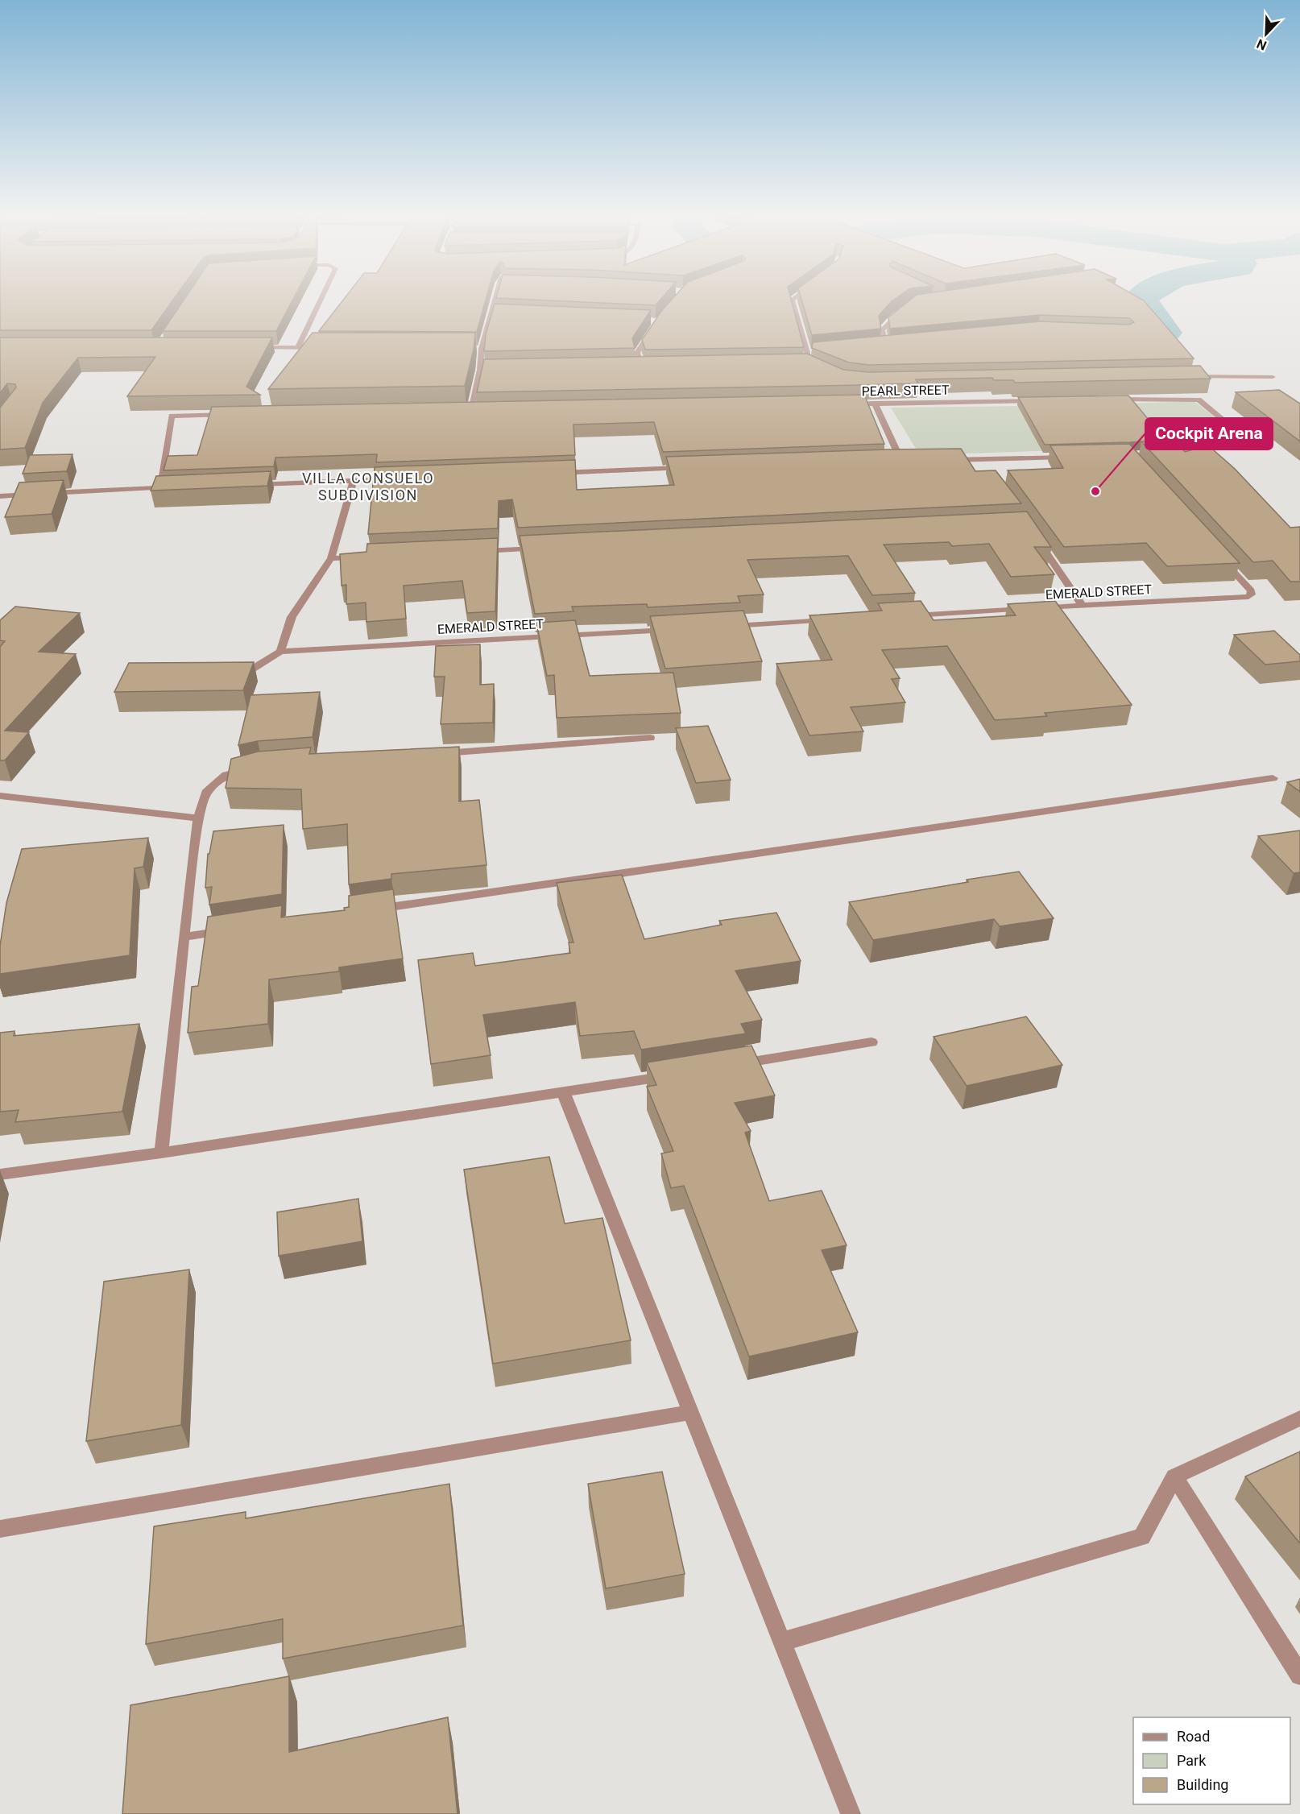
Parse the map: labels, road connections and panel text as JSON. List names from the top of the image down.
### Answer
{
  "streets": {
    "street": ["PEARL STREET", "EMERALD STREET"]
  },
  "districts": ["VILLA CONSUELO SUBDIVISION"],
  "places": ["Cockpit Arena"],
  "legend": ["Road", "Park", "Building"],
  "north": "bottom left"
}
